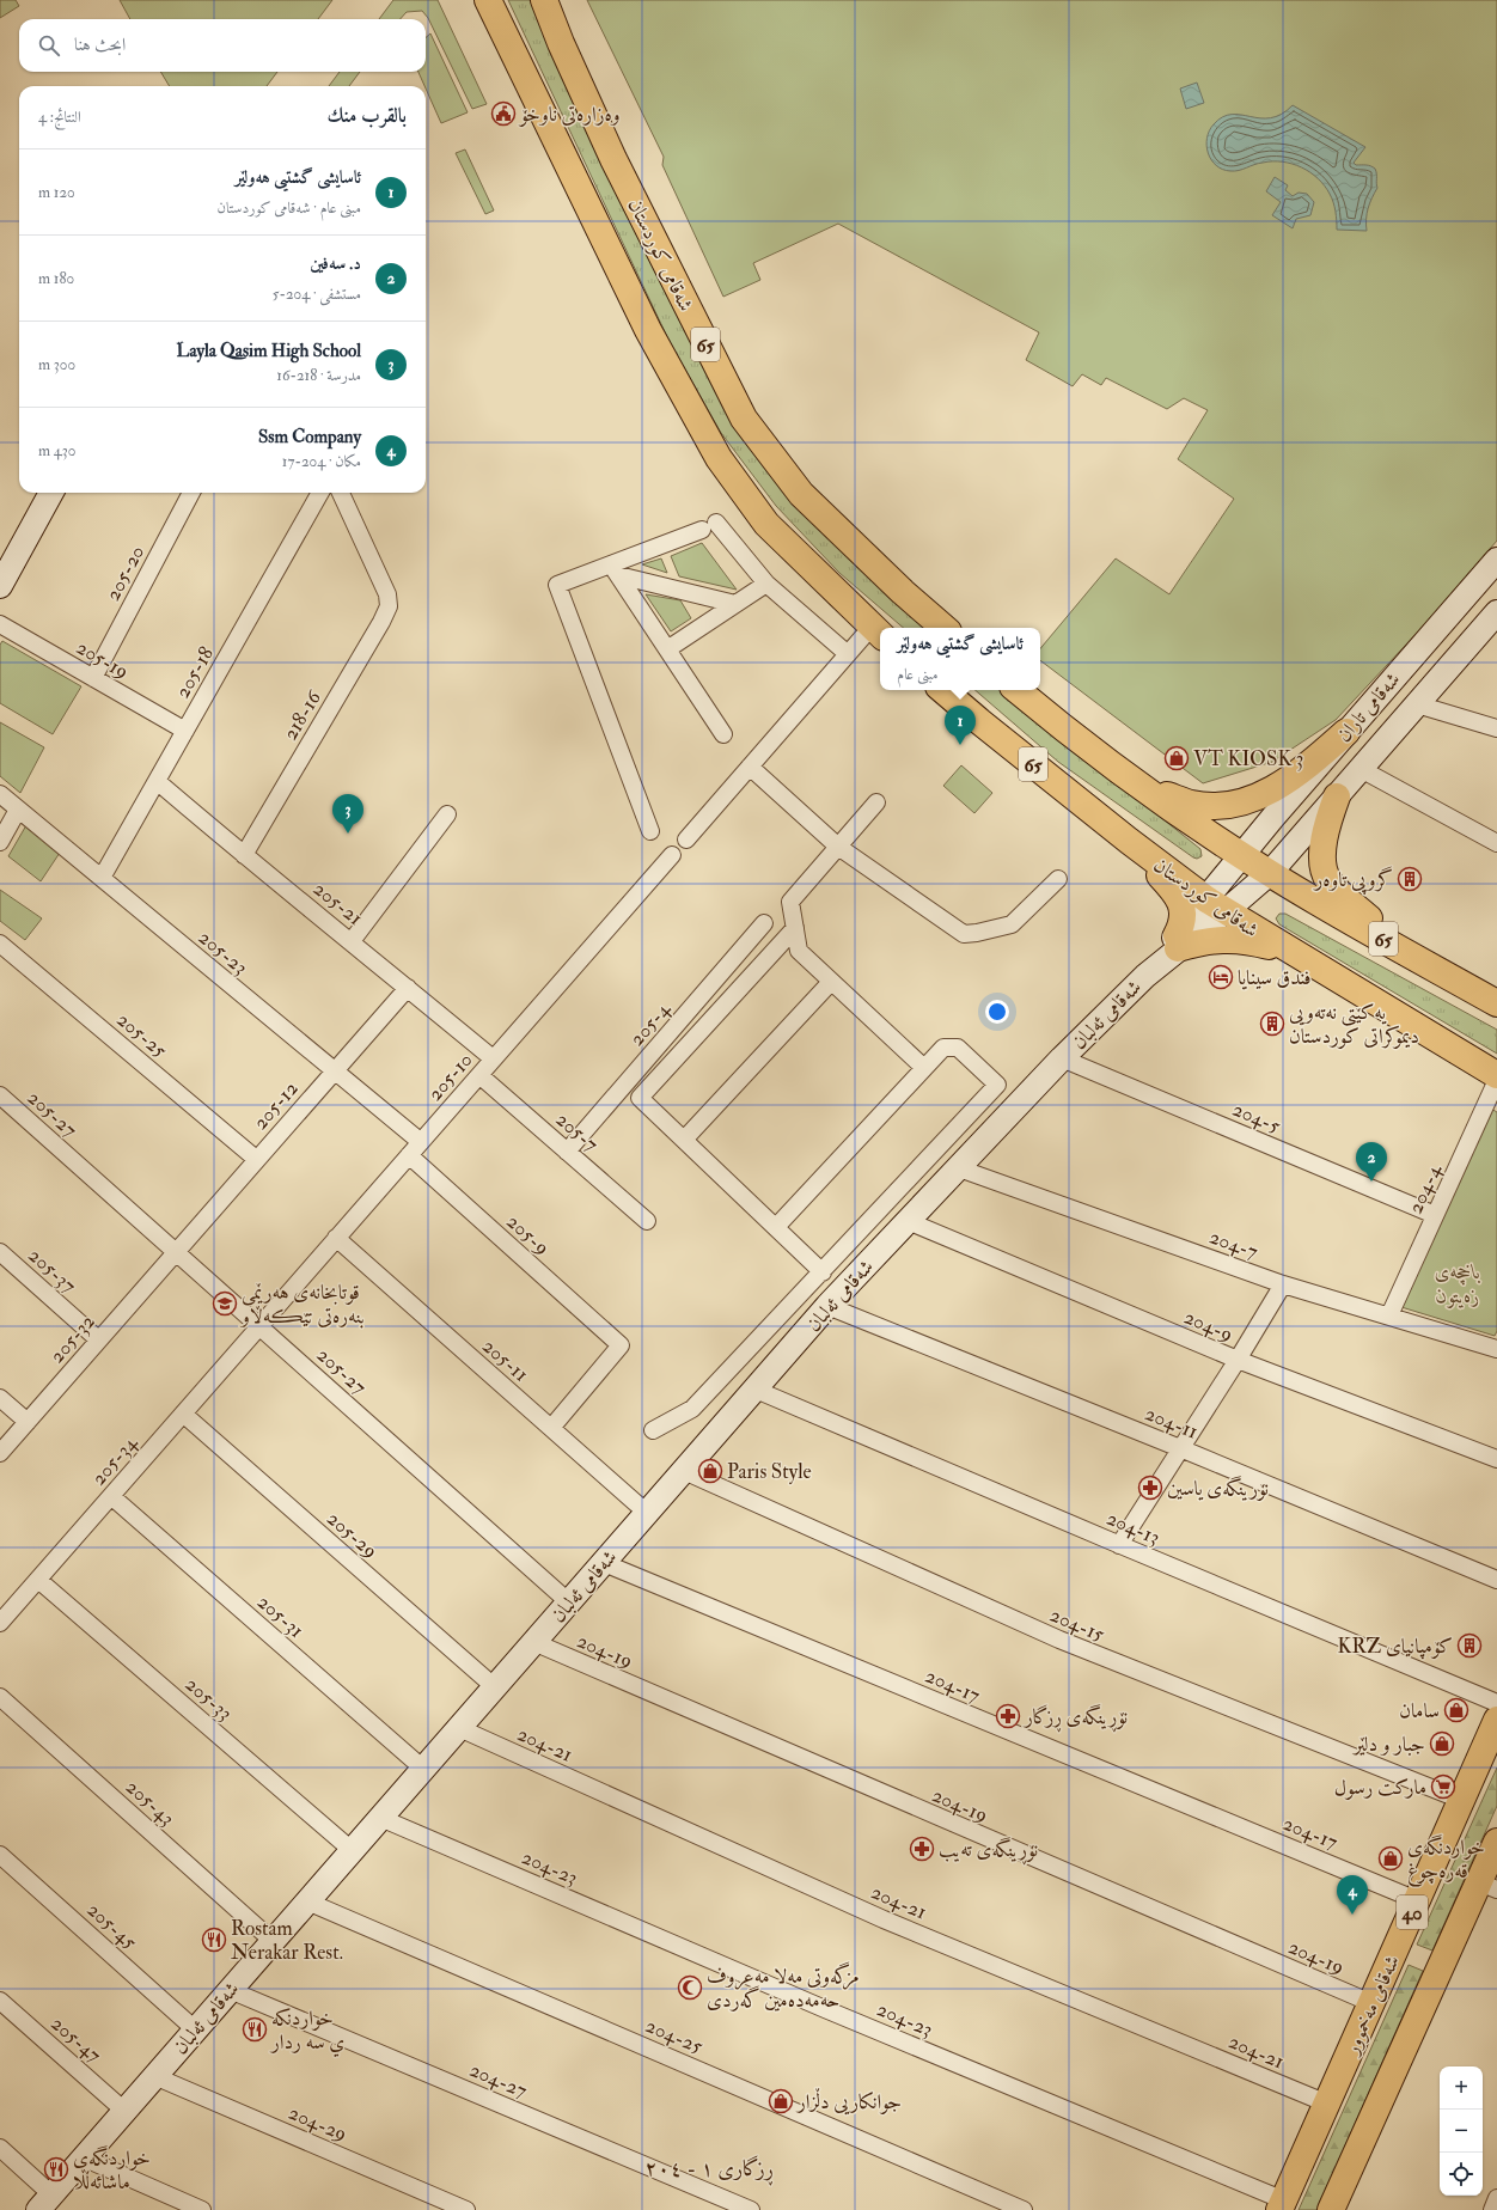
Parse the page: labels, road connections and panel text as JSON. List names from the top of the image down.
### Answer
{
  "streets": {
    "highway": [
      "شەقامی کوردستان",
      "65",
      "40",
      "شەقامی مەخموور"
    ],
    "street": [
      "205-20",
      "205-19",
      "205-18",
      "شەقامی تاران",
      "218-16",
      "205-21",
      "205-23",
      "شەقامی ئەلبان",
      "205-4",
      "205-25",
      "205-10",
      "205-12",
      "205-27",
      "204-5",
      "205-7",
      "204-4",
      "205-9",
      "204-7",
      "205-37",
      "204-9",
      "205-32",
      "205-11",
      "204-11",
      "205-34",
      "204-13",
      "205-29",
      "205-31",
      "204-15",
      "204-19",
      "204-17",
      "205-33",
      "204-21",
      "205-43",
      "204-23",
      "205-45",
      "204-25",
      "205-47",
      "204-27",
      "204-29"
    ]
  },
  "crossings": [
    ["شەقامی کوردستان", "شەقامی ئەلبان"],
    ["65", "شەقامی تاران"],
    ["65", "شەقامی ئەلبان"],
    ["205-20", "205-19"],
    ["205-19", "205-18"],
    ["205-18", "205-21"],
    ["205-18", "205-23"],
    ["شەقامی تاران", "شەقامی ئەلبان"],
    ["218-16", "205-21"],
    ["205-21", "205-10"],
    ["205-21", "205-12"],
    ["205-23", "205-10"],
    ["205-23", "205-12"],
    ["شەقامی ئەلبان", "205-27"],
    ["شەقامی ئەلبان", "204-5"],
    ["شەقامی ئەلبان", "204-7"],
    ["شەقامی ئەلبان", "204-9"],
    ["شەقامی ئەلبان", "205-11"],
    ["شەقامی ئەلبان", "204-11"],
    ["شەقامی ئەلبان", "204-13"],
    ["شەقامی ئەلبان", "205-29"],
    ["شەقامی ئەلبان", "205-31"],
    ["شەقامی ئەلبان", "204-15"],
    ["شەقامی ئەلبان", "204-19"],
    ["شەقامی ئەلبان", "204-17"],
    ["شەقامی ئەلبان", "205-33"],
    ["شەقامی ئەلبان", "204-21"],
    ["شەقامی ئەلبان", "205-43"],
    ["شەقامی ئەلبان", "204-23"],
    ["شەقامی ئەلبان", "205-45"],
    ["شەقامی ئەلبان", "204-25"],
    ["شەقامی ئەلبان", "205-47"],
    ["شەقامی ئەلبان", "204-27"],
    ["شەقامی ئەلبان", "204-29"],
    ["205-4", "205-7"],
    ["205-25", "205-12"],
    ["205-10", "205-27"],
    ["205-10", "205-7"],
    ["205-10", "205-9"],
    ["205-10", "205-11"],
    ["205-10", "205-34"],
    ["205-12", "205-27"],
    ["205-12", "205-32"],
    ["205-27", "205-32"],
    ["205-27", "205-34"],
    ["204-5", "204-4"],
    ["204-4", "204-7"],
    ["205-9", "205-11"],
    ["205-37", "205-32"],
    ["205-34", "205-29"],
    ["205-34", "205-31"],
    ["205-34", "205-33"],
    ["204-15", "شەقامی مەخموور"],
    ["204-19", "شەقامی مەخموور"],
    ["204-17", "شەقامی مەخموور"],
    ["204-21", "شەقامی مەخموور"],
    ["204-23", "شەقامی مەخموور"]
  ],
  "districts": ["ڕزگاری ١ - ٢٠٤"],
  "parks": ["باخچەی زەیتون"],
  "places": {
    "public building": ["وەزارەتی ناوخۆ"],
    "shop": [
      "VT KIOSK 3",
      "Paris Style",
      "سامان",
      "جبار و دلێر",
      "خواردنگەی قەرەچوغ",
      "جوانکاریی دڵزار"
    ],
    "building": ["گروپی تاوەر", "یه‌كێتی نه‌ته‌ویی دیموكراتی كوردستان", "KRZ كۆمپانیای"],
    "hotel": ["فندق سينايا"],
    "school or university": ["قوتابخانەی هەرێمی بنەرەتی تێڪەڵاو"],
    "pharmacy": ["نۆرینگەی یاسین", "نۆڕینگەی ڕزگار", "نۆڕینگەی تەیب"],
    "supermarket": ["مارکت رسول"],
    "restaurant": ["Rostam Nerakar Rest.", "خواردنكه ي سه ردار", "خواردنگەی ماشائەڵڵا"],
    "mosque": ["مزگەوتی مەلا مەعروف حەمەدەمین گەردی"]
  },
  "page": {
    "search": "ابحث هنا",
    "heading": ["بالقرب منك", "النتائج: 4"],
    "list": [
      {
        "mark": "1",
        "name": "ئاسایشی گشتیی هەولێر",
        "note": "مبنى عام · شەقامی کوردستان",
        "value": "120 m"
      },
      {
        "mark": "2",
        "name": "د. سەفین",
        "note": "مستشفى · 204-5",
        "value": "180 m"
      },
      {
        "mark": "3",
        "name": "Layla Qasim High School",
        "note": "مدرسة · 218-16",
        "value": "300 m"
      },
      {
        "mark": "4",
        "name": "Ssm Company",
        "note": "مكان · 204-17",
        "value": "430 m"
      }
    ],
    "popup": ["ئاسایشی گشتیی هەولێر", "مبنى عام"],
    "pins": [
      "1",
      "3",
      "2",
      "4"
    ],
    "map_buttons": ["+", "−"]
  }
}
